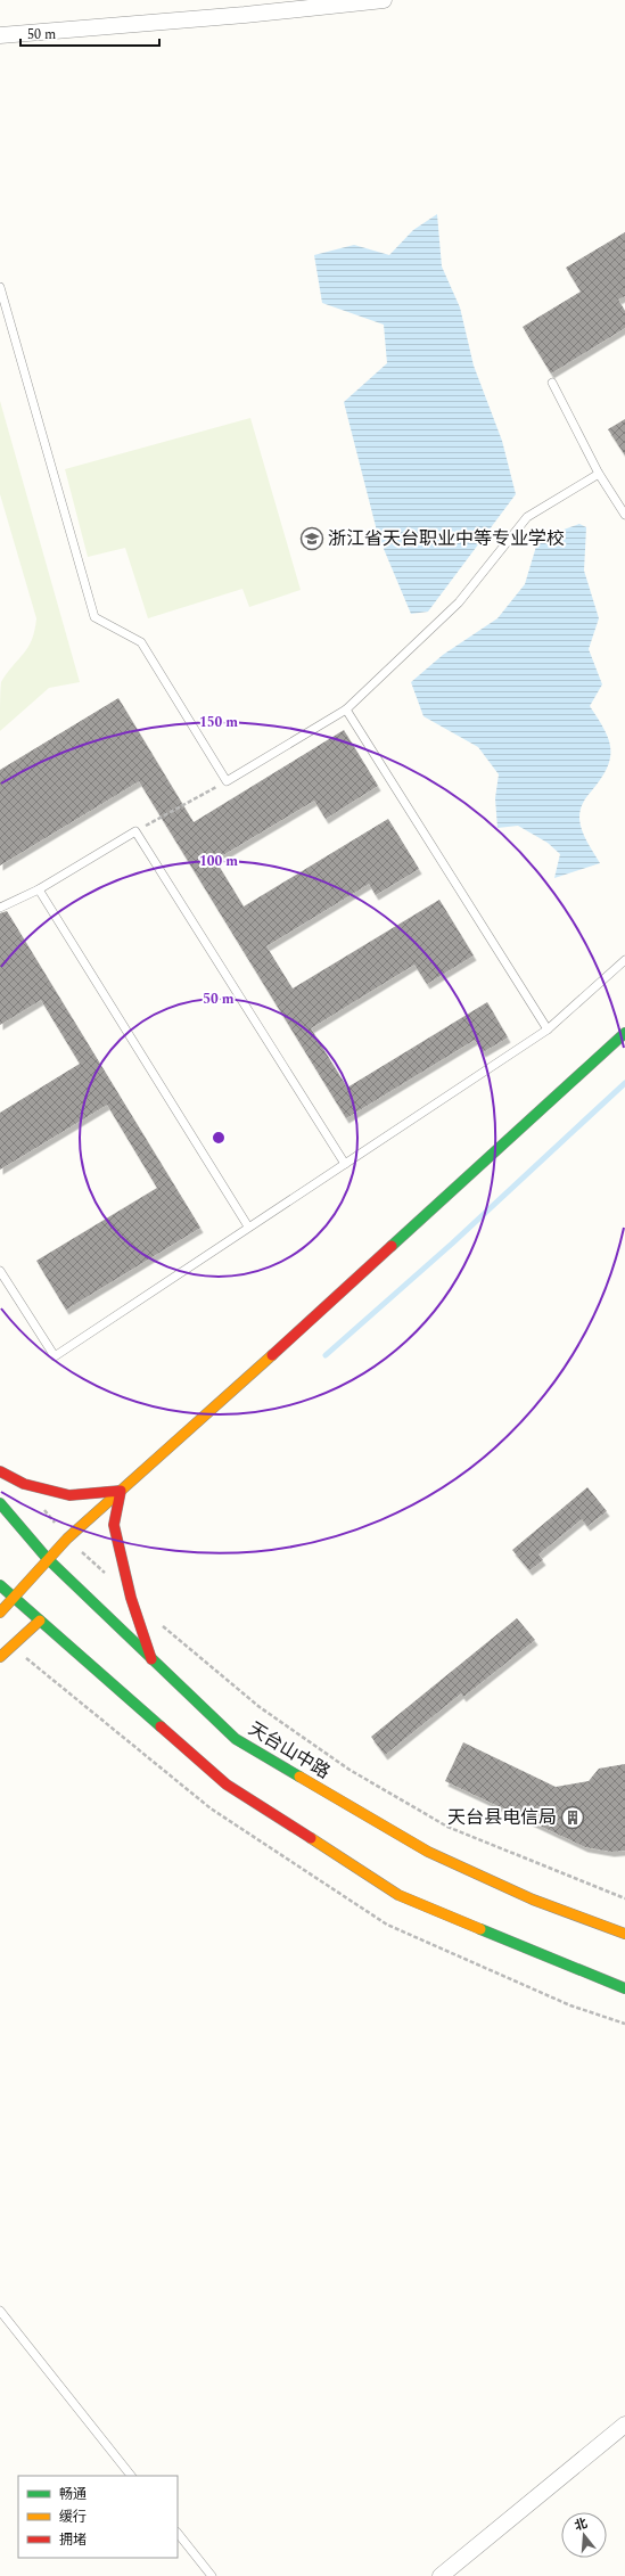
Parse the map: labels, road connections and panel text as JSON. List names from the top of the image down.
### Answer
{
  "streets": {
    "main road": ["天台山中路"]
  },
  "places": {
    "school or university": ["浙江省天台职业中等专业学校"],
    "building": ["天台县电信局"]
  },
  "legend": ["畅通", "缓行", "拥堵"],
  "scale_bar": "50 m",
  "north": "top",
  "rings": ["150 m", "100 m", "50 m"]
}
